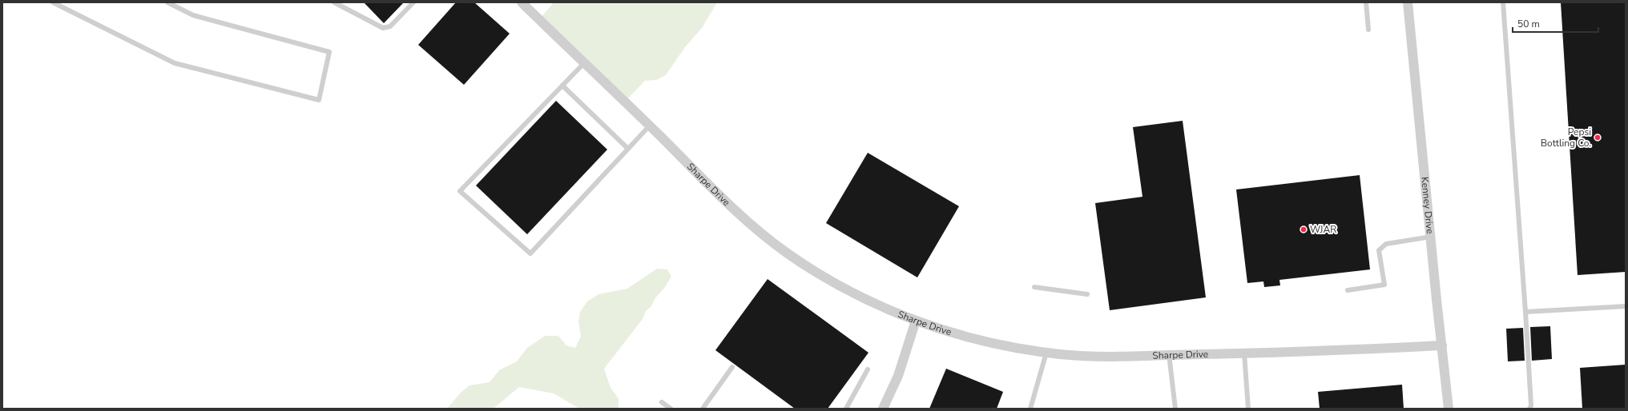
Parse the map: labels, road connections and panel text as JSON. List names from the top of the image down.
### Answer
{
  "streets": {
    "street": ["Sharpe Drive", "Kenney Drive"]
  },
  "crossings": [
    ["Sharpe Drive", "Kenney Drive"]
  ],
  "places": ["Pepsi Bottling Co.", "WJAR"],
  "scale_bar": "50 m"
}
